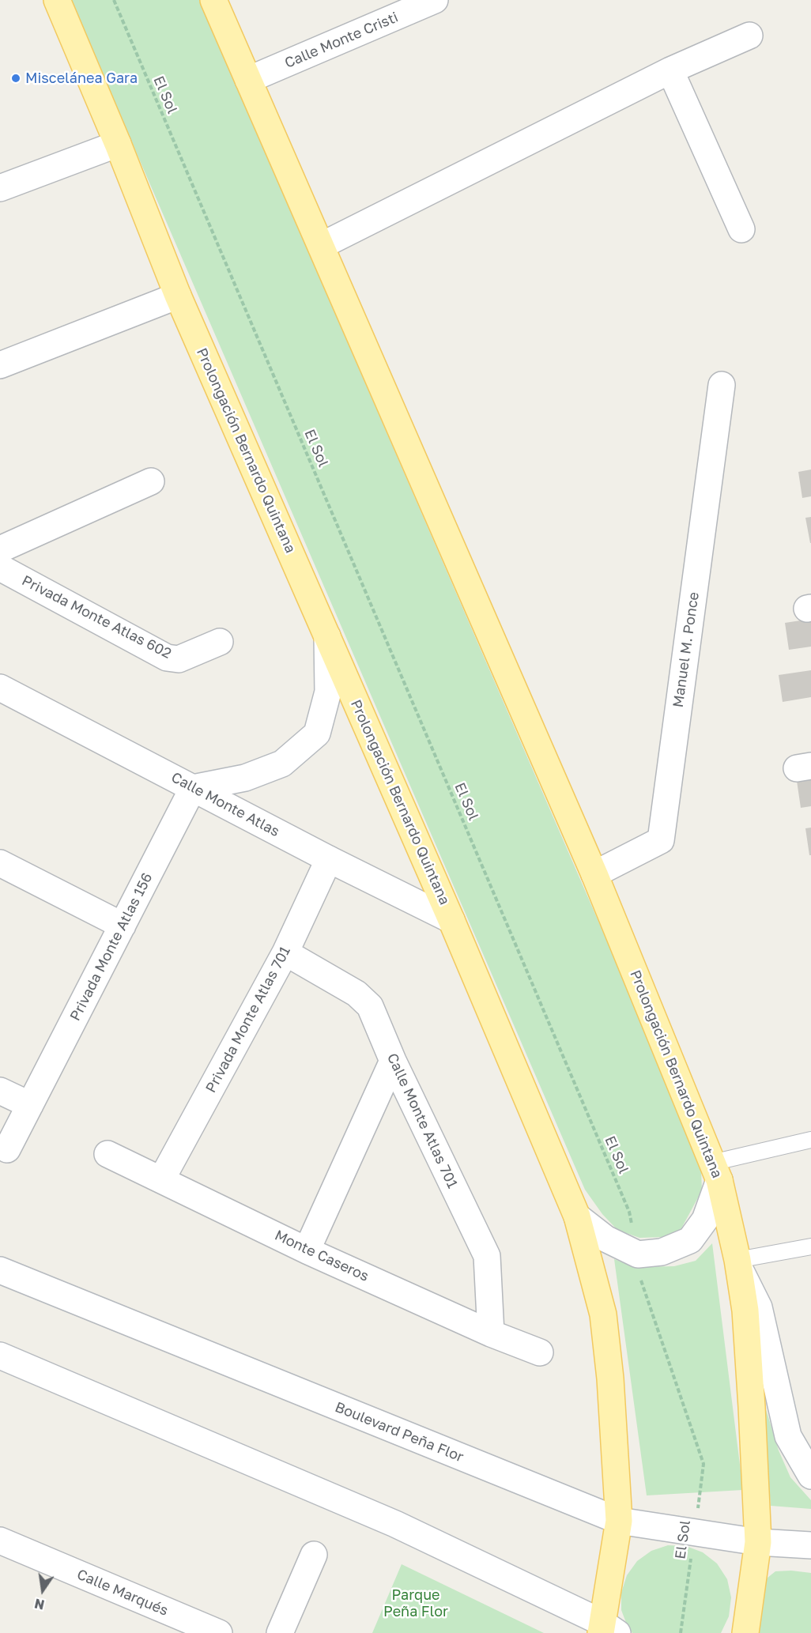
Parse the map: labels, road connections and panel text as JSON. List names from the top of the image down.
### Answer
{
  "streets": {
    "main road": ["Prolongación Bernardo Quintana"],
    "street": [
      "Calle Monte Cristi",
      "Privada Monte Atlas 602",
      "Manuel M. Ponce",
      "Calle Monte Atlas",
      "Privada Monte Atlas 156",
      "Privada Monte Atlas 701",
      "Calle Monte Atlas 701",
      "Monte Caseros",
      "Boulevard Peña Flor",
      "Calle Marqués"
    ],
    "path": ["El Sol"]
  },
  "crossings": [
    ["Calle Monte Cristi", "Prolongación Bernardo Quintana"],
    ["El Sol", "Boulevard Peña Flor"],
    ["Prolongación Bernardo Quintana", "Manuel M. Ponce"],
    ["Prolongación Bernardo Quintana", "Calle Monte Atlas"],
    ["Prolongación Bernardo Quintana", "Boulevard Peña Flor"],
    ["Calle Monte Atlas", "Privada Monte Atlas 156"],
    ["Calle Monte Atlas", "Privada Monte Atlas 701"],
    ["Privada Monte Atlas 701", "Calle Monte Atlas 701"],
    ["Privada Monte Atlas 701", "Monte Caseros"],
    ["Calle Monte Atlas 701", "Monte Caseros"]
  ],
  "parks": ["Parque Peña Flor"],
  "places": ["Miscelánea Gara"],
  "north": "bottom"
}
